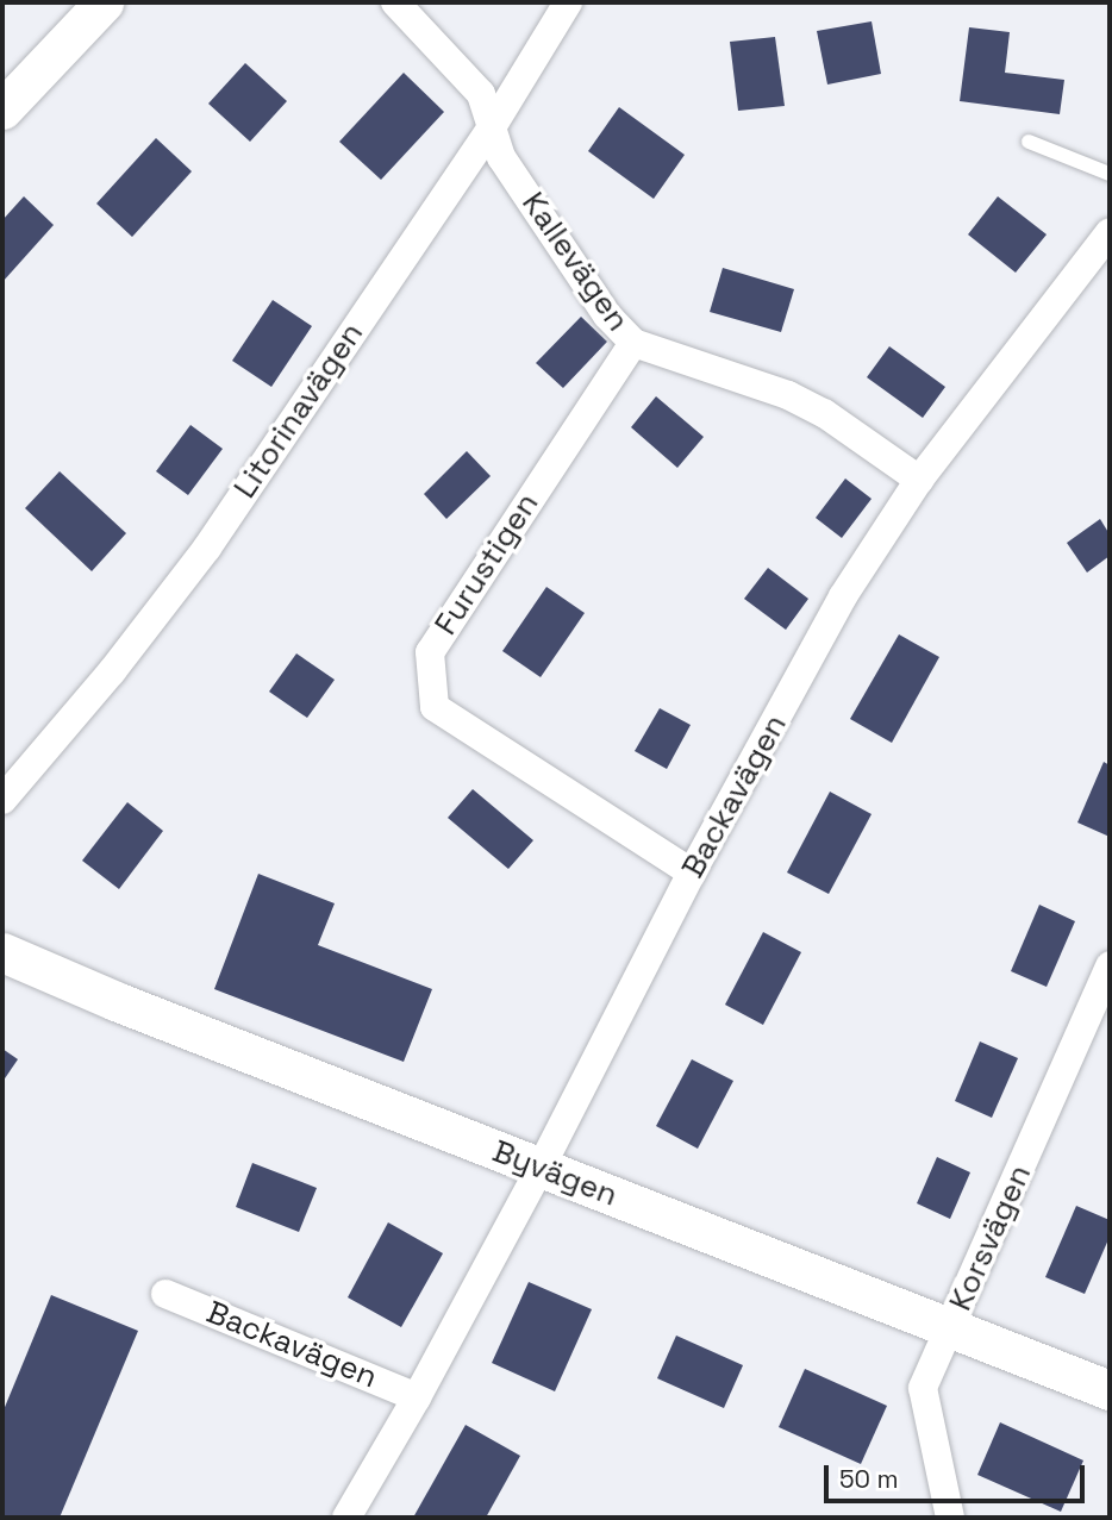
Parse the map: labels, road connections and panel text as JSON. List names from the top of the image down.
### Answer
{
  "streets": {
    "street": [
      "Kallevägen",
      "Litorinavägen",
      "Furustigen",
      "Backavägen",
      "Byvägen",
      "Korsvägen"
    ]
  },
  "crossings": [
    ["Kallevägen", "Litorinavägen"],
    ["Kallevägen", "Furustigen"],
    ["Kallevägen", "Backavägen"],
    ["Furustigen", "Backavägen"],
    ["Backavägen", "Byvägen"],
    ["Byvägen", "Korsvägen"]
  ],
  "scale_bar": "50 m"
}
